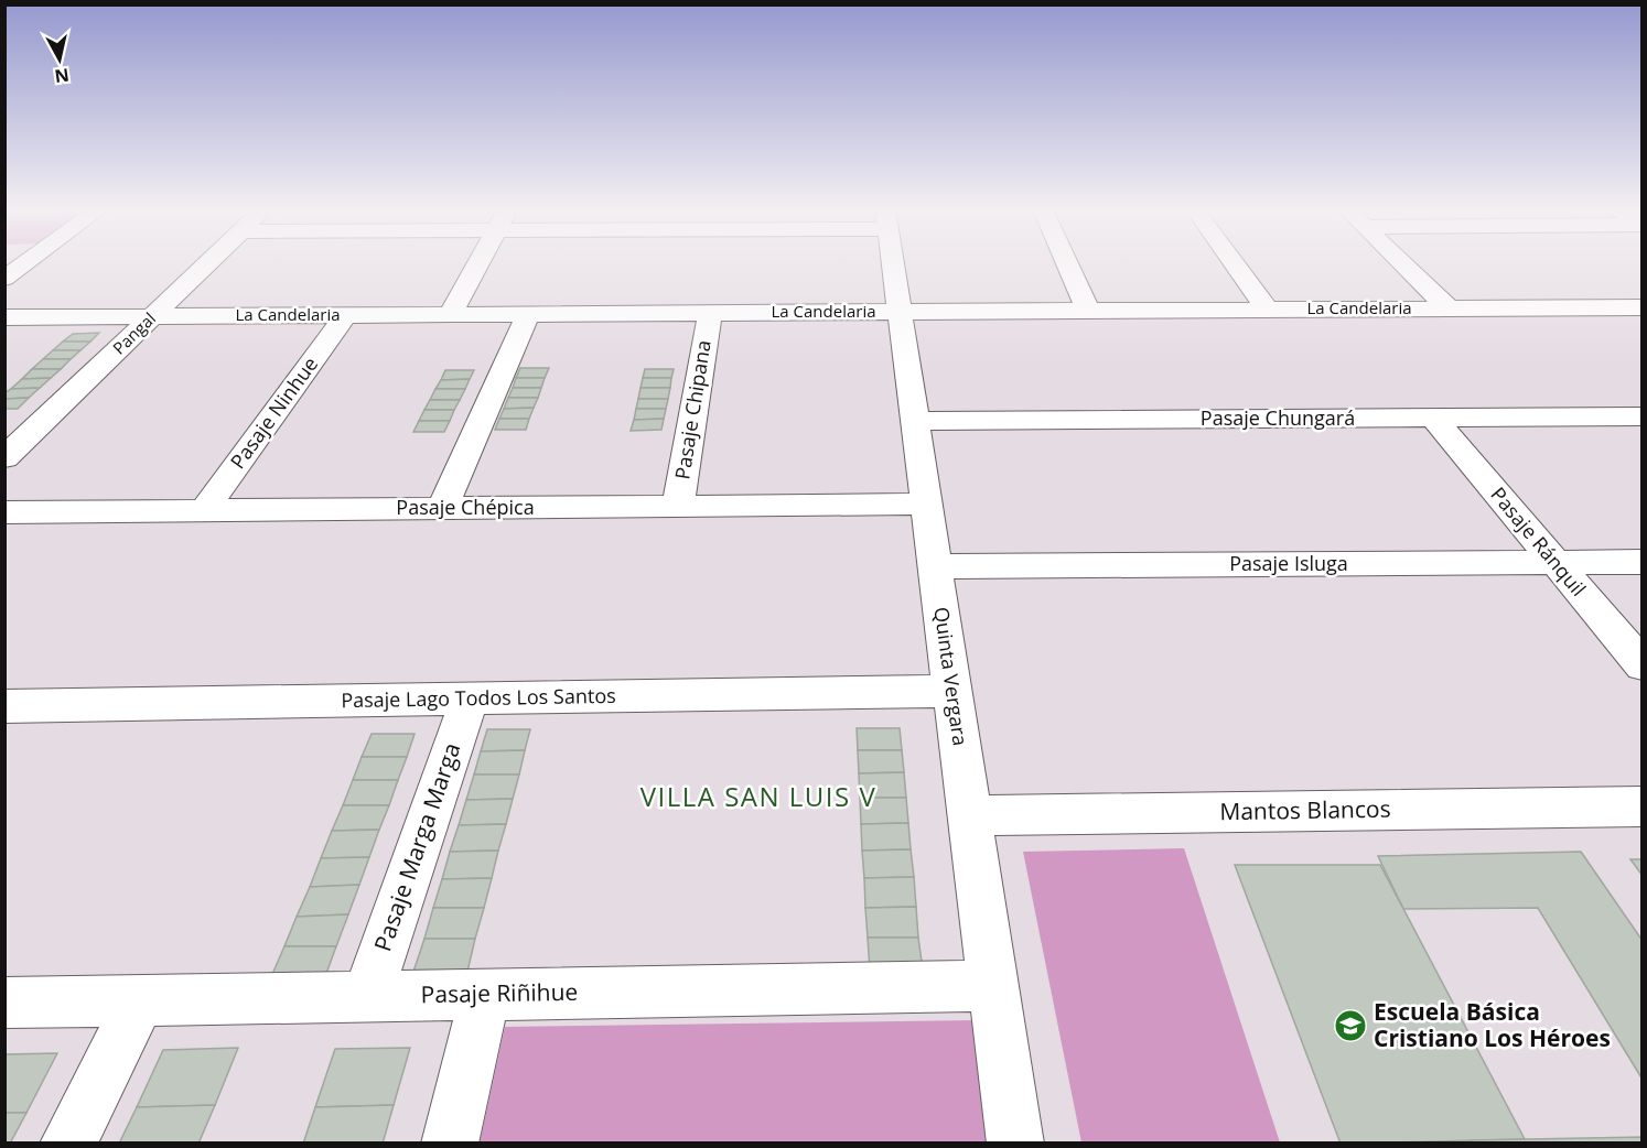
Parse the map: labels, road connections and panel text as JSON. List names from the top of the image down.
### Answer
{
  "streets": {
    "street": [
      "La Candelaria",
      "Pangal",
      "Pasaje Chipana",
      "Pasaje Ninhue",
      "Pasaje Chungará",
      "Pasaje Chépica",
      "Pasaje Ránquil",
      "Pasaje Isluga",
      "Quinta Vergara",
      "Pasaje Lago Todos Los Santos",
      "Mantos Blancos",
      "Pasaje Marga Marga",
      "Pasaje Riñihue"
    ]
  },
  "crossings": [
    ["La Candelaria", "Pangal"],
    ["La Candelaria", "Pasaje Chipana"],
    ["La Candelaria", "Pasaje Ninhue"],
    ["La Candelaria", "Quinta Vergara"],
    ["Pasaje Chipana", "Pasaje Chépica"],
    ["Pasaje Ninhue", "Pasaje Chépica"],
    ["Pasaje Chungará", "Pasaje Ránquil"],
    ["Pasaje Chungará", "Quinta Vergara"],
    ["Pasaje Chépica", "Quinta Vergara"],
    ["Pasaje Ránquil", "Pasaje Isluga"],
    ["Pasaje Isluga", "Quinta Vergara"],
    ["Quinta Vergara", "Pasaje Lago Todos Los Santos"],
    ["Quinta Vergara", "Mantos Blancos"],
    ["Quinta Vergara", "Pasaje Riñihue"],
    ["Pasaje Lago Todos Los Santos", "Pasaje Marga Marga"],
    ["Pasaje Marga Marga", "Pasaje Riñihue"]
  ],
  "districts": ["VILLA SAN LUIS V"],
  "places": {
    "school or university": ["Escuela Básica Cristiano Los Héroes"]
  },
  "north": "bottom"
}
